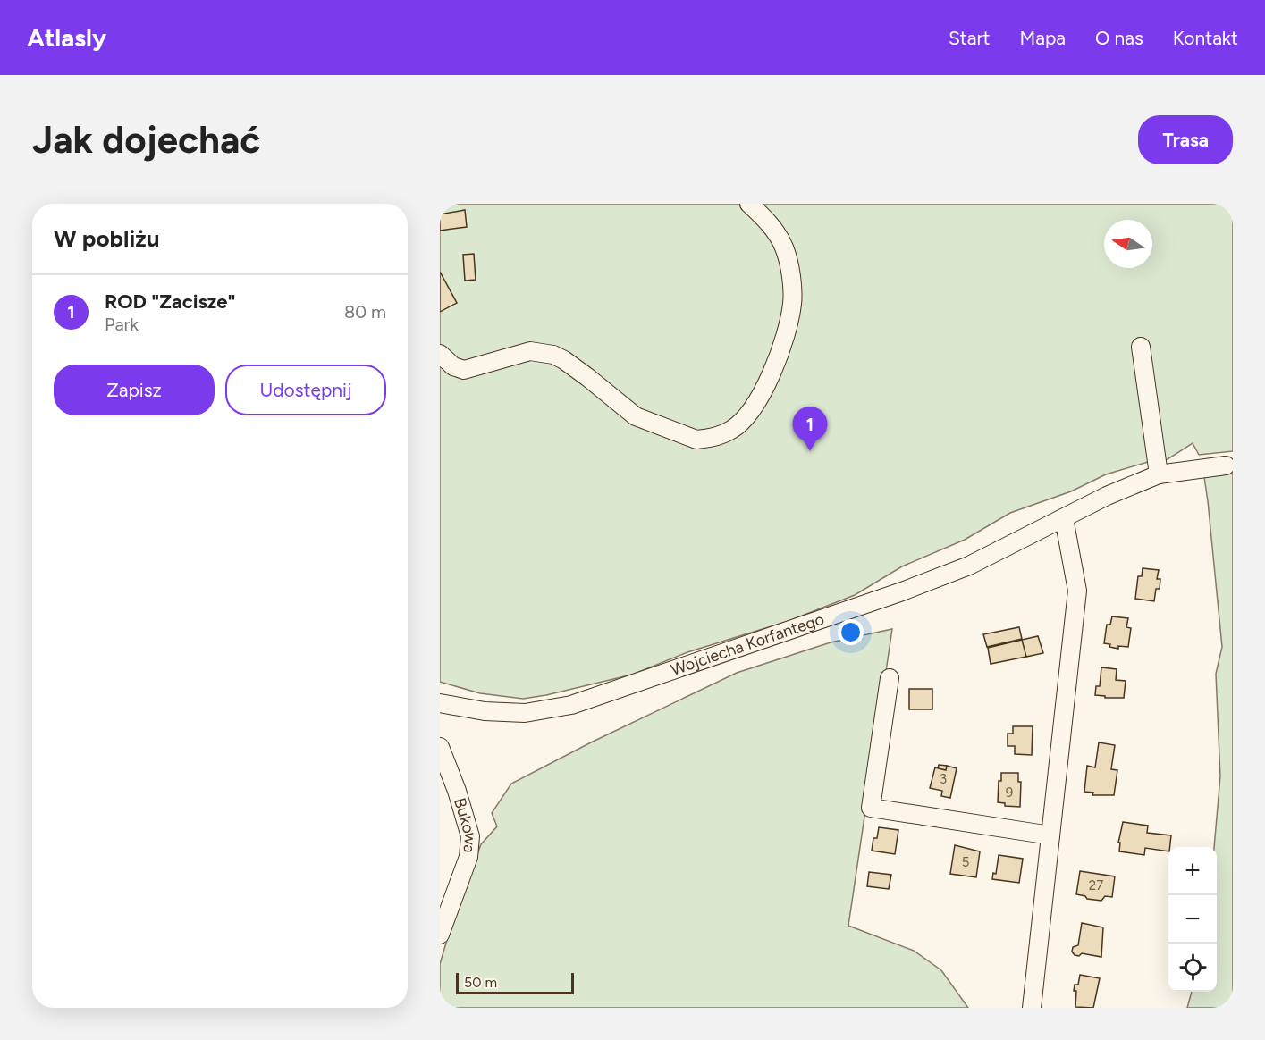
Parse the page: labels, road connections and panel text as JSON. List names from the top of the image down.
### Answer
{
  "streets": {
    "street": ["Wojciecha Korfantego", "Bukowa"]
  },
  "house_numbers": [
    "3",
    "9",
    "5",
    "27"
  ],
  "scale_bar": "50 m",
  "north": "left",
  "page": {
    "header": "Atlasly",
    "nav": [
      "Start",
      "Mapa",
      "O nas",
      "Kontakt"
    ],
    "buttons": [
      "Trasa",
      ["Zapisz", "Udostępnij"]
    ],
    "title": "Jak dojechać",
    "heading": "W pobliżu",
    "list": [
      {
        "mark": "1",
        "name": "ROD \"Zacisze\"",
        "note": "Park",
        "value": "80 m"
      }
    ],
    "pins": "1",
    "map_buttons": ["+", "−"],
    "scale": "50 m"
  }
}
